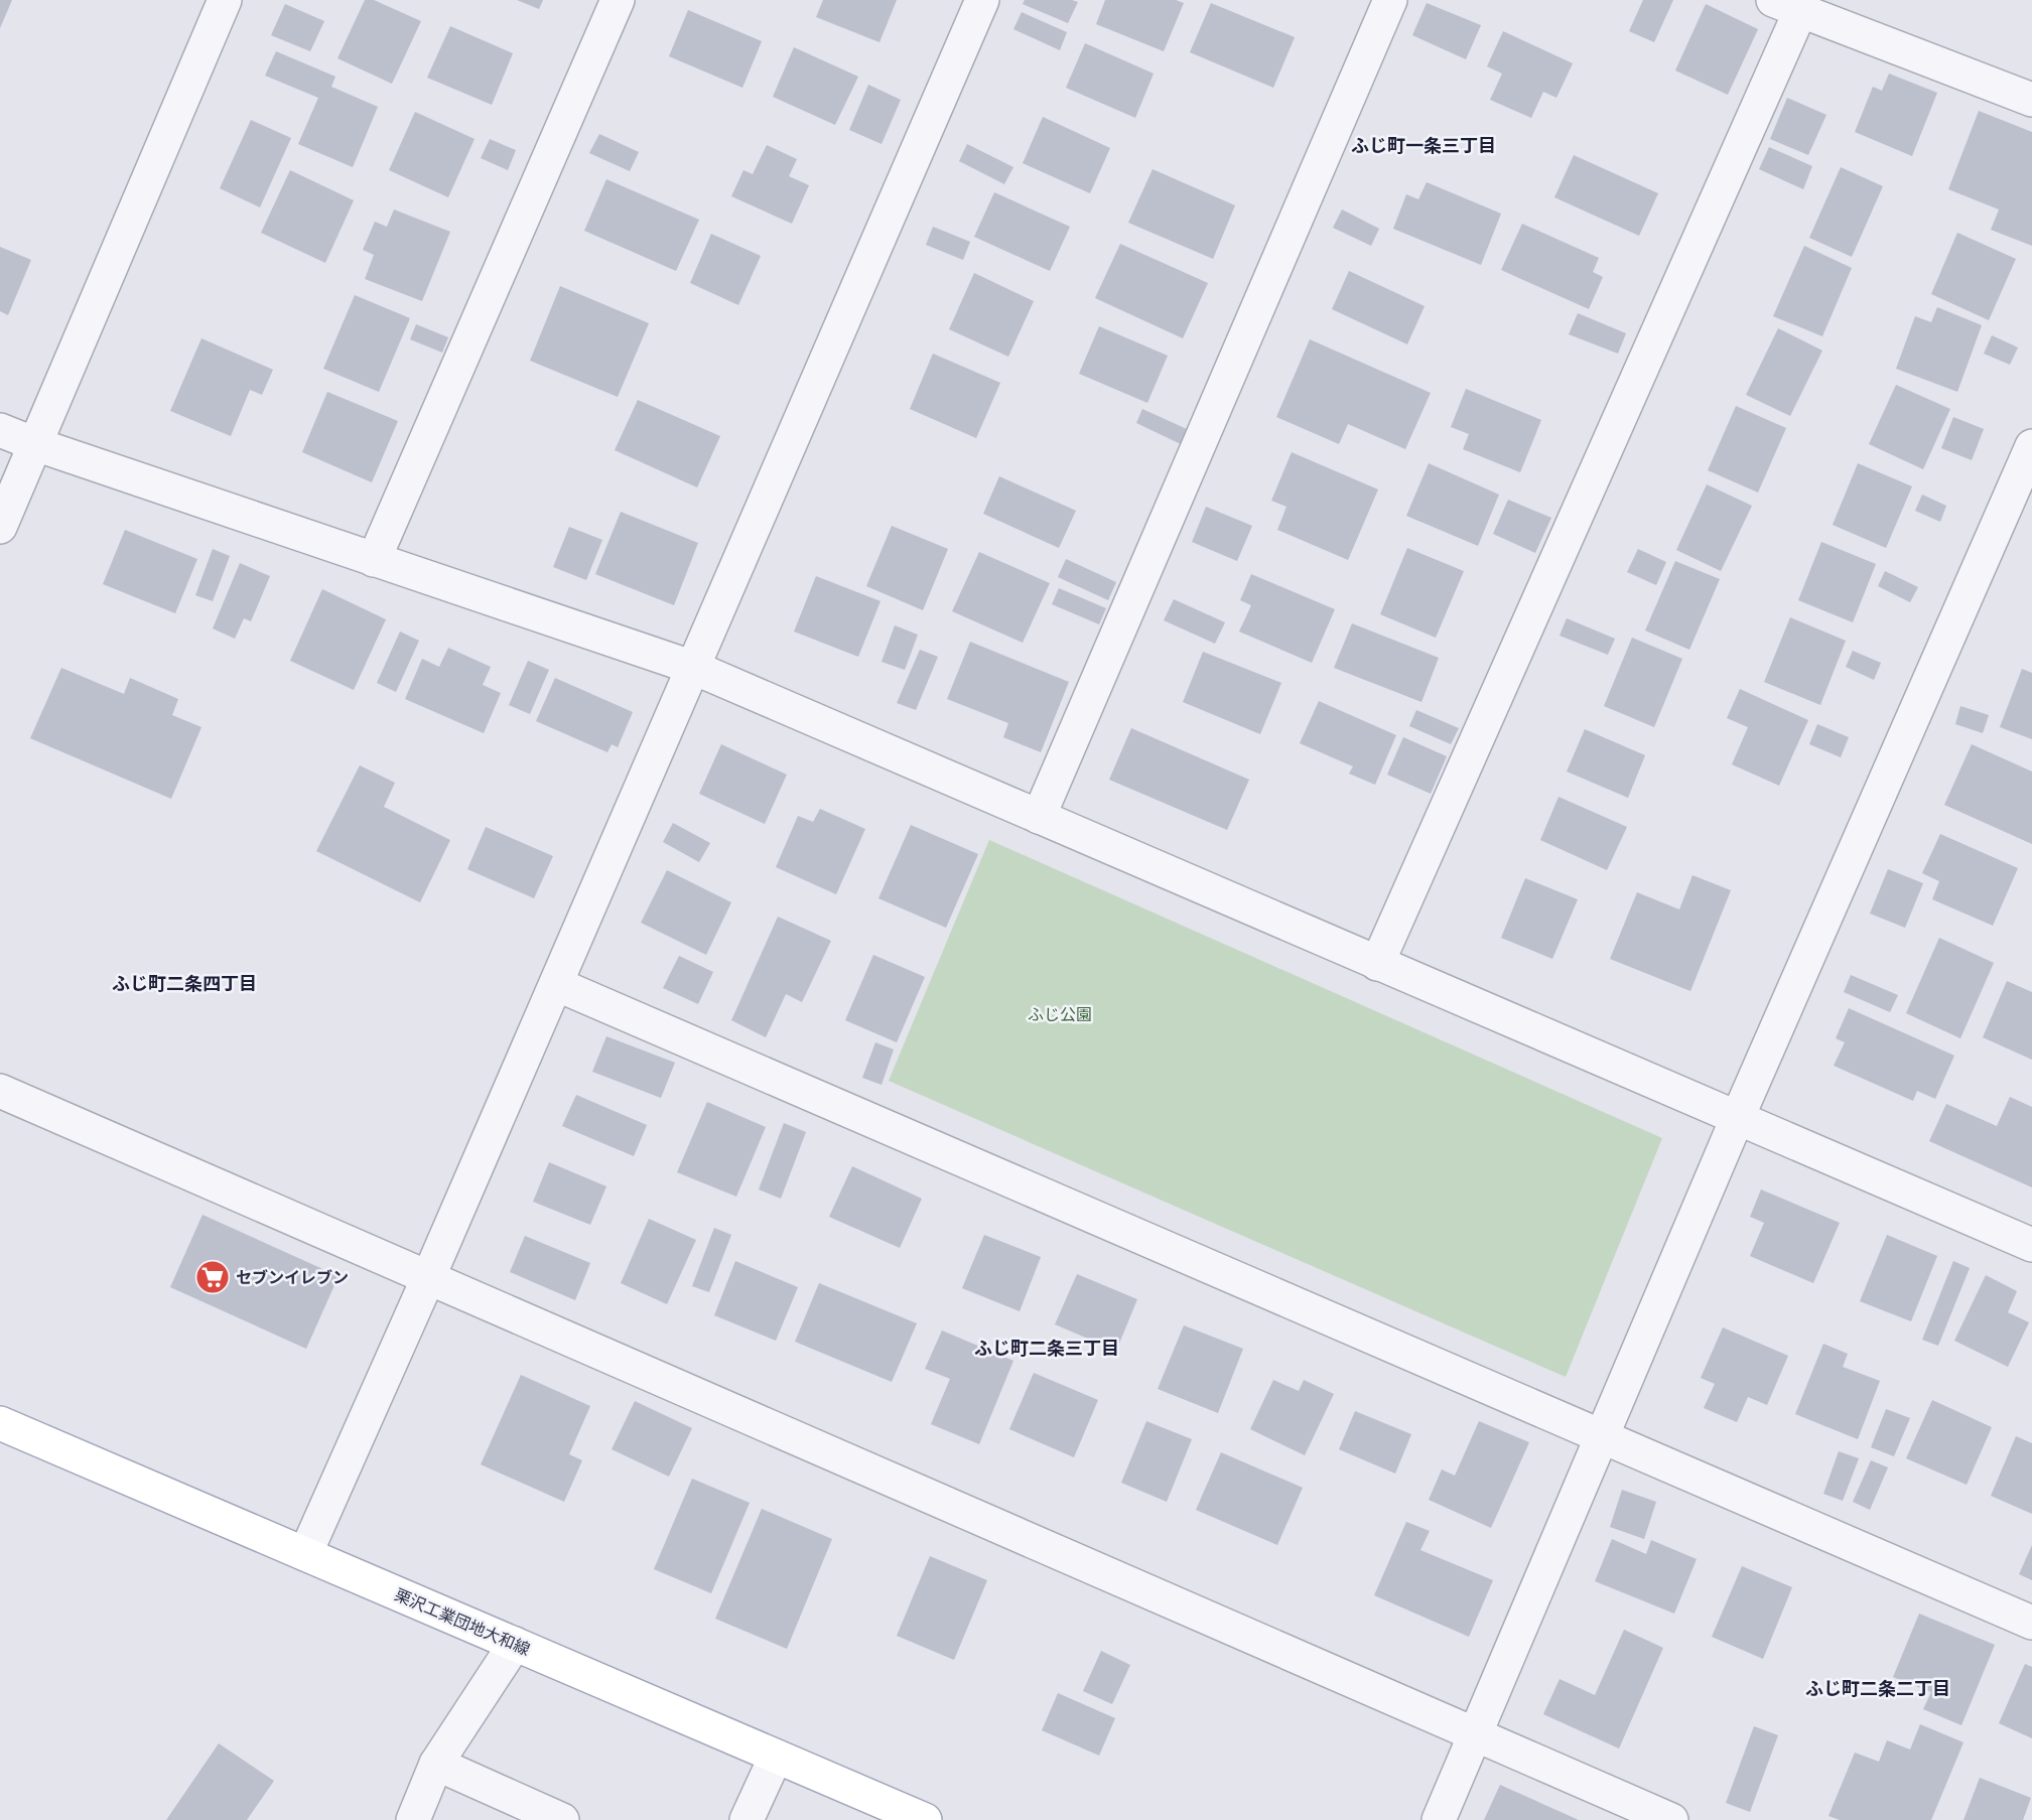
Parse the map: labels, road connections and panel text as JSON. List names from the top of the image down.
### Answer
{
  "streets": {
    "main road": ["栗沢工業団地大和線"]
  },
  "districts": [
    "ふじ町一条三丁目",
    "ふじ町二条四丁目",
    "ふじ町二条三丁目",
    "ふじ町二条二丁目"
  ],
  "parks": ["ふじ公園"],
  "places": {
    "supermarket": ["セブンイレブン"]
  }
}
